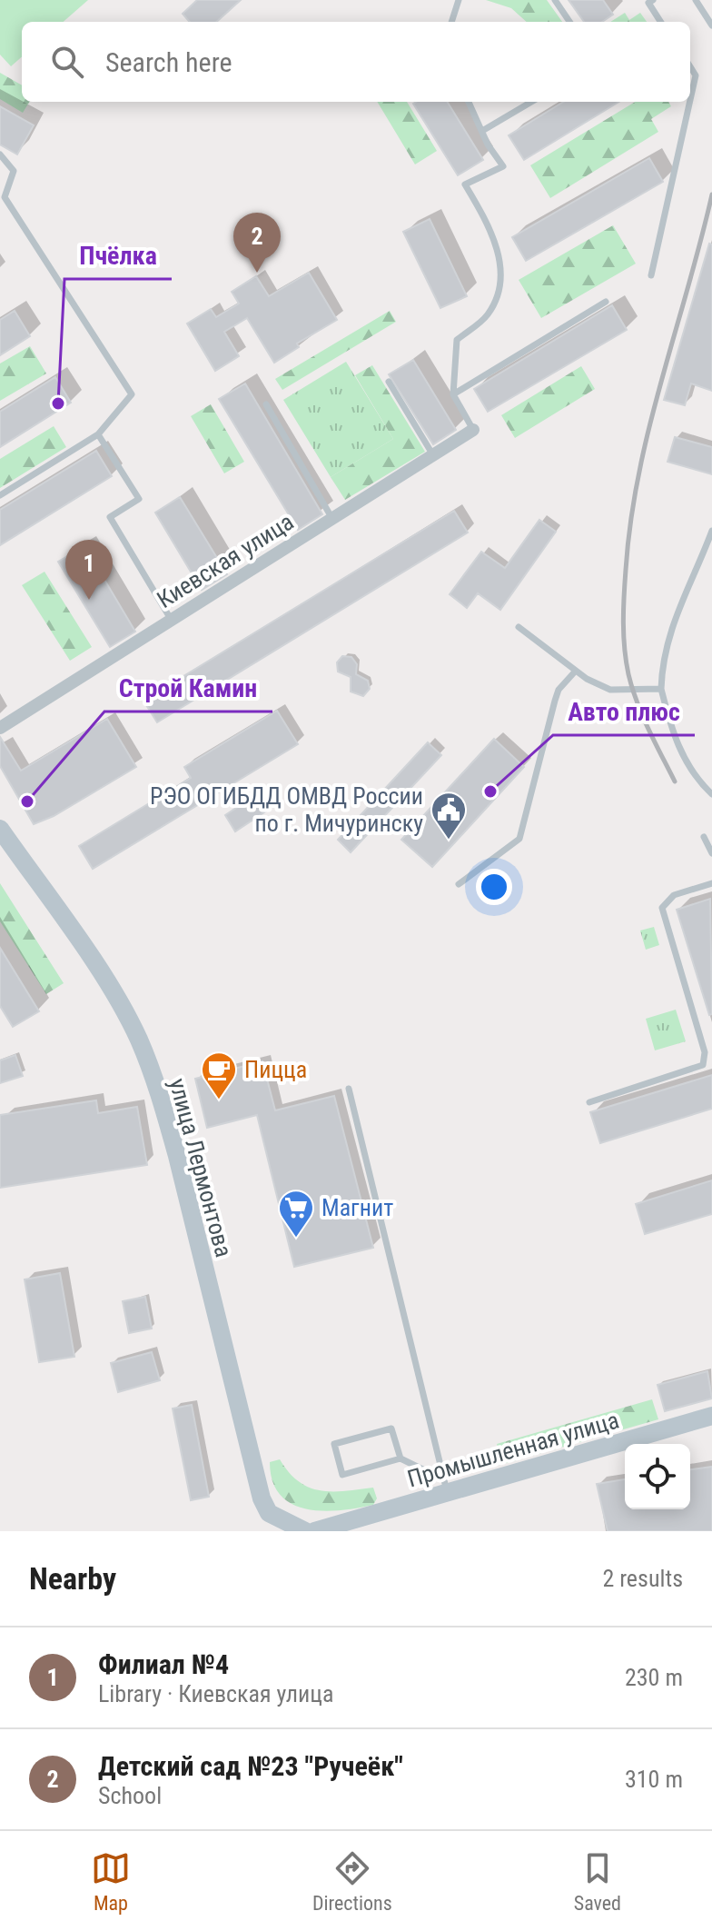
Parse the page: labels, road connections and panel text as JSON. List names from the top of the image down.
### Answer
{
  "streets": {
    "street": ["Киевская улица", "улица Лермонтова", "Промышленная улица"]
  },
  "places": {
    "other": ["Пчёлка", "Авто плюс", "Строй Камин"],
    "public building": ["РЭО ОГИБДД ОМВД России по г. Мичуринску"],
    "cafe": ["Пицца"],
    "supermarket": ["Магнит"]
  },
  "page": {
    "search": "Search here",
    "pins": ["2", "1"],
    "heading": ["Nearby", "2 results"],
    "list": [
      {
        "mark": "1",
        "name": "Филиал №4",
        "note": "Library · Киевская улица",
        "value": "230 m"
      },
      {
        "mark": "2",
        "name": "Детский сад №23 \"Ручеёк\"",
        "note": "School",
        "value": "310 m"
      }
    ],
    "nav": ["Map", "Directions", "Saved"]
  }
}
